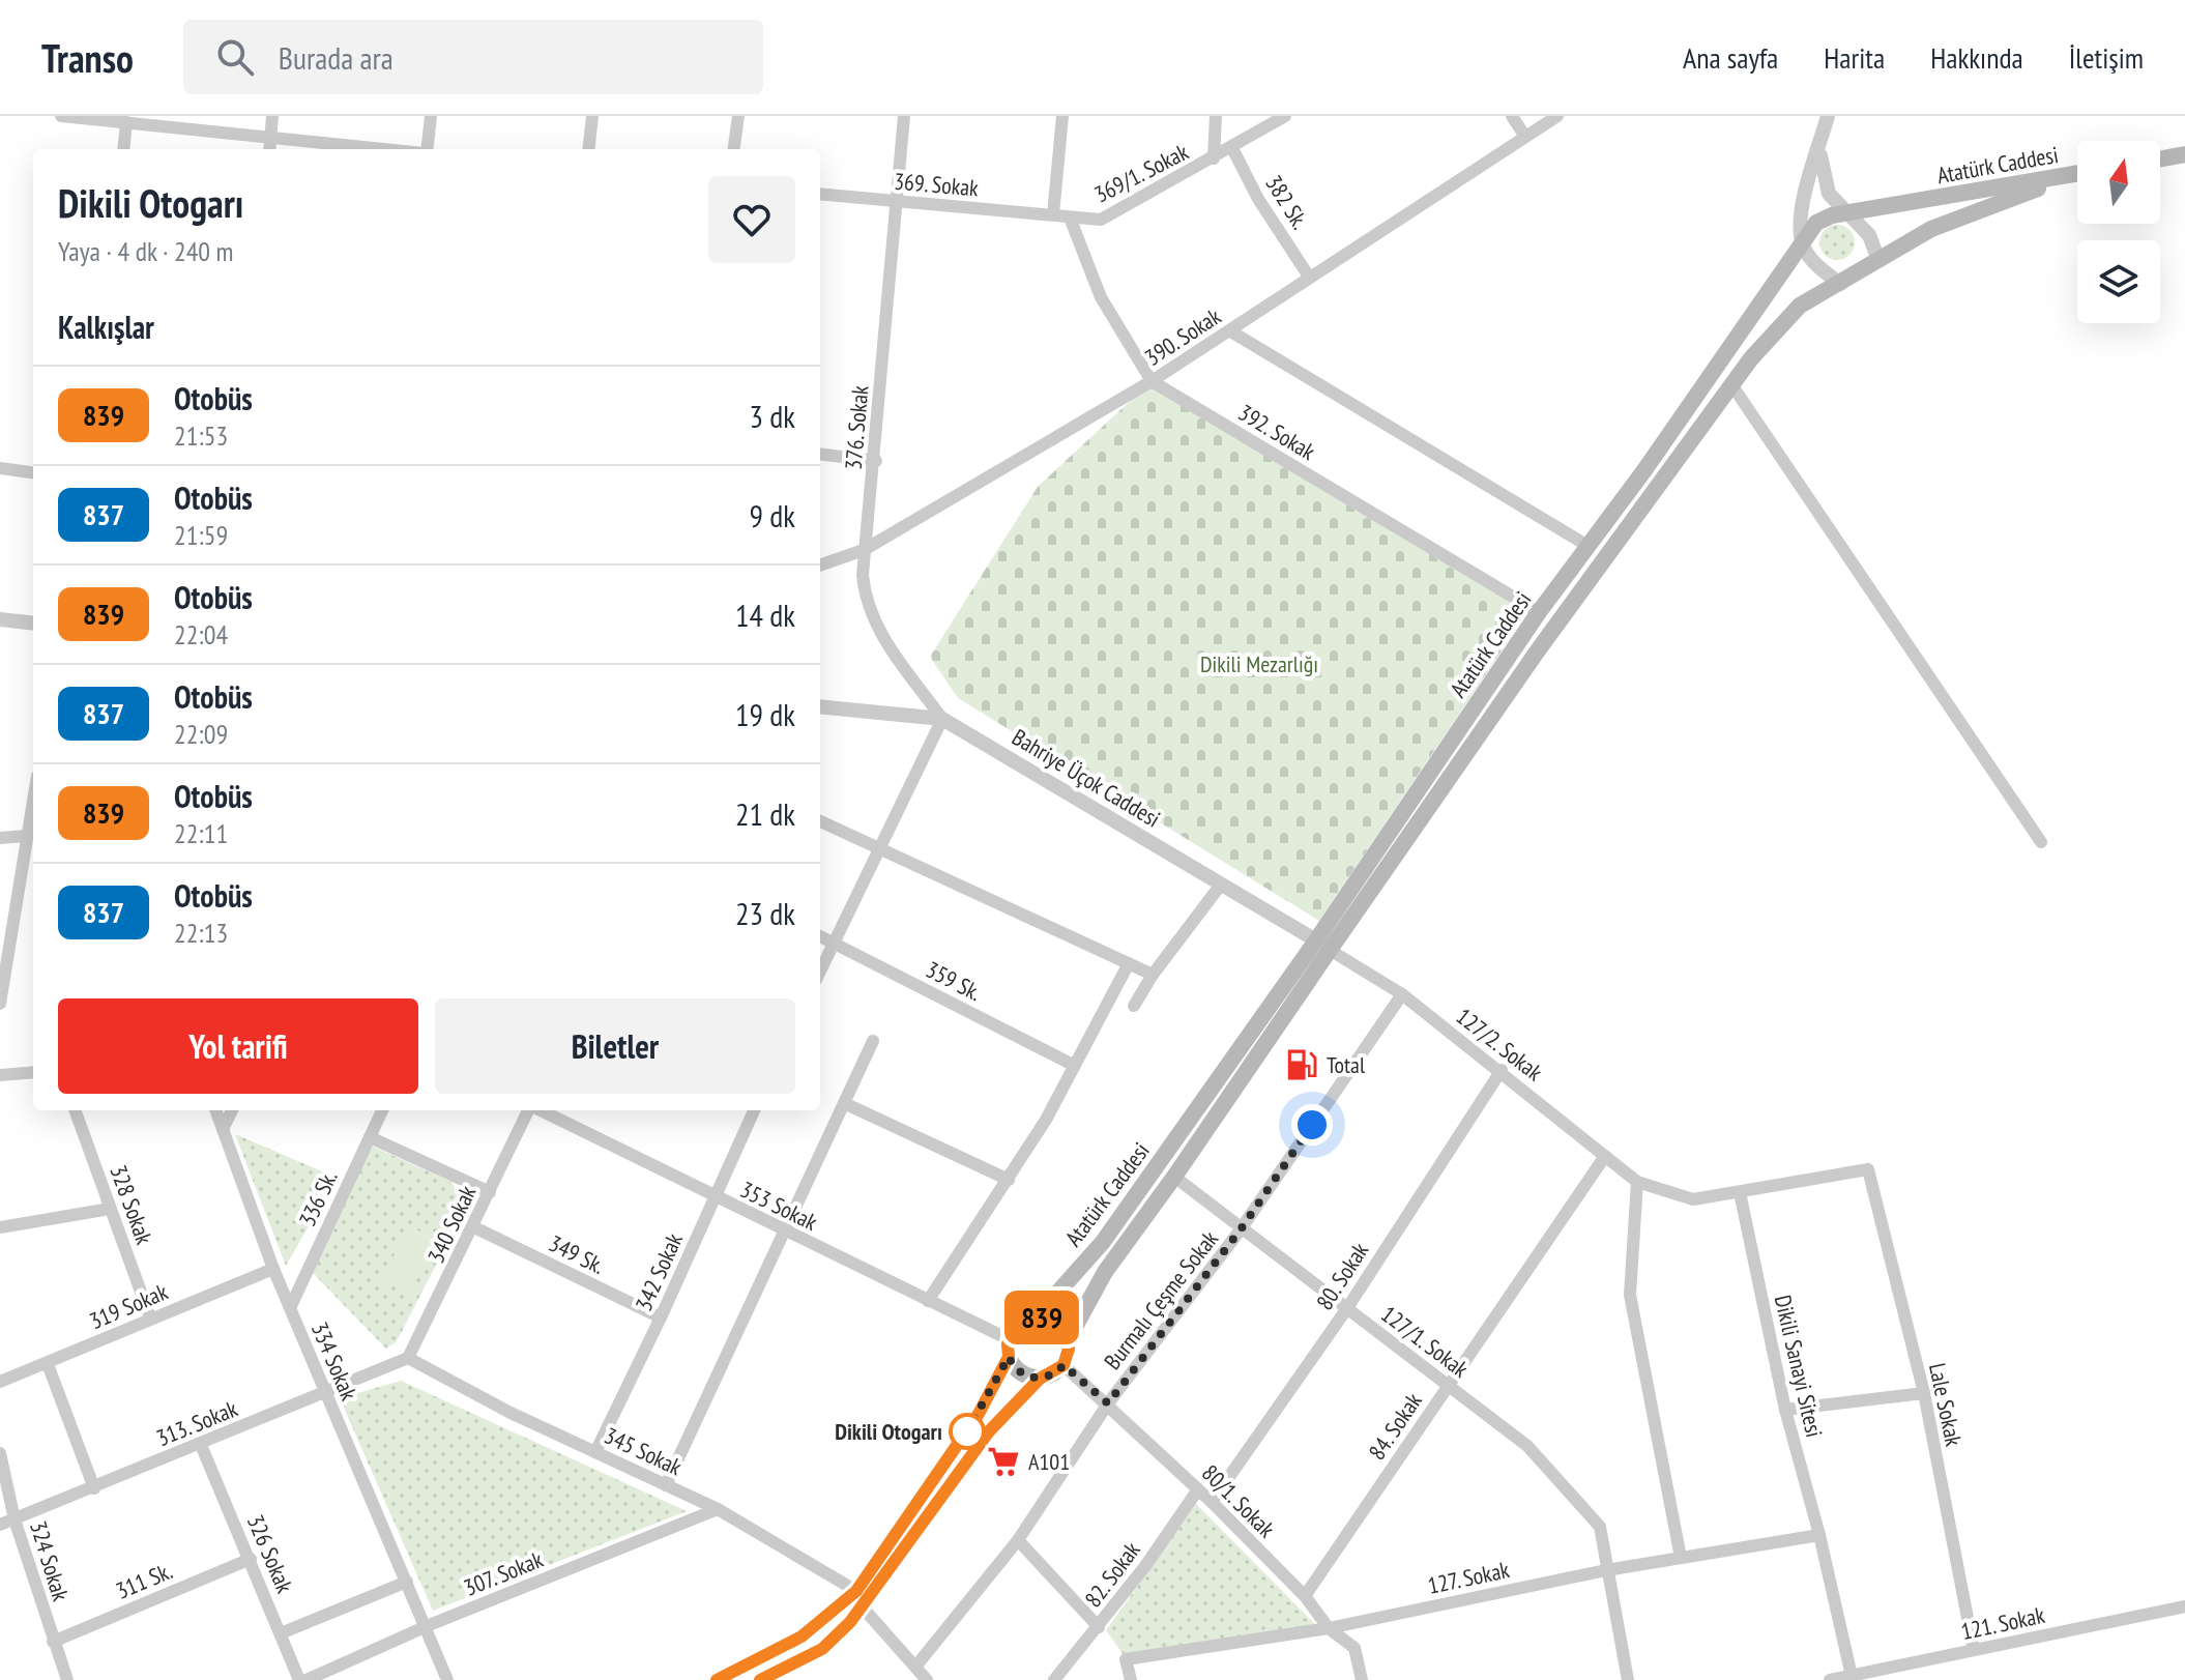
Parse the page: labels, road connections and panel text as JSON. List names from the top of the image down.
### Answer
{
  "streets": {
    "main road": ["Atatürk Caddesi"],
    "street": [
      "369/1. Sokak",
      "369. Sokak",
      "382 Sk.",
      "390. Sokak",
      "376. Sokak",
      "392. Sokak",
      "Bahriye Üçok Caddesi",
      "359 Sk.",
      "127/2. Sokak",
      "336 Sk.",
      "328 Sokak",
      "353 Sokak",
      "340 Sokak",
      "349 Sk.",
      "342 Sokak",
      "80. Sokak",
      "Burmalı Çeşme Sokak",
      "319 Sokak",
      "127/1. Sokak",
      "334 Sokak",
      "Dikili Sanayi Sitesi",
      "Lale Sokak",
      "313. Sokak",
      "84. Sokak",
      "345 Sokak",
      "80/1. Sokak",
      "326 Sokak",
      "324 Sokak",
      "307. Sokak",
      "82. Sokak",
      "127. Sokak",
      "311 Sk.",
      "121. Sokak"
    ]
  },
  "crossings": [
    ["Atatürk Caddesi", "392. Sokak"],
    ["Atatürk Caddesi", "Bahriye Üçok Caddesi"],
    ["Atatürk Caddesi", "127/2. Sokak"],
    ["Atatürk Caddesi", "353 Sokak"],
    ["Atatürk Caddesi", "127/1. Sokak"],
    ["Atatürk Caddesi", "345 Sokak"],
    ["Atatürk Caddesi", "80/1. Sokak"],
    ["369/1. Sokak", "369. Sokak"],
    ["369/1. Sokak", "382 Sk."],
    ["369/1. Sokak", "392. Sokak"],
    ["369. Sokak", "376. Sokak"],
    ["382 Sk.", "390. Sokak"],
    ["390. Sokak", "376. Sokak"],
    ["390. Sokak", "392. Sokak"],
    ["376. Sokak", "Bahriye Üçok Caddesi"],
    ["Bahriye Üçok Caddesi", "127/2. Sokak"],
    ["127/2. Sokak", "80. Sokak"],
    ["127/2. Sokak", "Burmalı Çeşme Sokak"],
    ["127/2. Sokak", "Dikili Sanayi Sitesi"],
    ["127/2. Sokak", "Lale Sokak"],
    ["127/2. Sokak", "84. Sokak"],
    ["336 Sk.", "334 Sokak"],
    ["328 Sokak", "319 Sokak"],
    ["353 Sokak", "342 Sokak"],
    ["353 Sokak", "80/1. Sokak"],
    ["340 Sokak", "349 Sk."],
    ["340 Sokak", "313. Sokak"],
    ["340 Sokak", "345 Sokak"],
    ["349 Sk.", "342 Sokak"],
    ["342 Sokak", "345 Sokak"],
    ["80. Sokak", "127/1. Sokak"],
    ["80. Sokak", "80/1. Sokak"],
    ["Burmalı Çeşme Sokak", "127/1. Sokak"],
    ["Burmalı Çeşme Sokak", "80/1. Sokak"],
    ["319 Sokak", "334 Sokak"],
    ["127/1. Sokak", "84. Sokak"],
    ["127/1. Sokak", "127. Sokak"],
    ["334 Sokak", "313. Sokak"],
    ["334 Sokak", "307. Sokak"],
    ["Dikili Sanayi Sitesi", "Lale Sokak"],
    ["Dikili Sanayi Sitesi", "127. Sokak"],
    ["Dikili Sanayi Sitesi", "121. Sokak"],
    ["Lale Sokak", "121. Sokak"],
    ["313. Sokak", "345 Sokak"],
    ["313. Sokak", "326 Sokak"],
    ["313. Sokak", "324 Sokak"],
    ["84. Sokak", "80/1. Sokak"],
    ["345 Sokak", "307. Sokak"],
    ["80/1. Sokak", "82. Sokak"],
    ["80/1. Sokak", "127. Sokak"],
    ["326 Sokak", "311 Sk."],
    ["324 Sokak", "311 Sk."]
  ],
  "parks": ["Dikili Mezarlığı"],
  "places": {
    "fuel station": ["Total"],
    "other": ["Dikili Otogarı"],
    "supermarket": ["A101"]
  },
  "lines": ["bus line 839"],
  "north": "top",
  "page": {
    "header": "Transo",
    "search": "Burada ara",
    "nav": [
      "Ana sayfa",
      "Harita",
      "Hakkında",
      "İletişim"
    ],
    "on_map": "839",
    "heading": [
      ["Dikili Otogarı", "Yaya · 4 dk · 240 m"],
      "Kalkışlar"
    ],
    "list": [
      {
        "mark": "839",
        "name": "Otobüs",
        "note": "21:53",
        "value": "3 dk"
      },
      {
        "mark": "837",
        "name": "Otobüs",
        "note": "21:59",
        "value": "9 dk"
      },
      {
        "mark": "839",
        "name": "Otobüs",
        "note": "22:04",
        "value": "14 dk"
      },
      {
        "mark": "837",
        "name": "Otobüs",
        "note": "22:09",
        "value": "19 dk"
      },
      {
        "mark": "839",
        "name": "Otobüs",
        "note": "22:11",
        "value": "21 dk"
      },
      {
        "mark": "837",
        "name": "Otobüs",
        "note": "22:13",
        "value": "23 dk"
      }
    ],
    "buttons": ["Yol tarifi", "Biletler"]
  }
}
